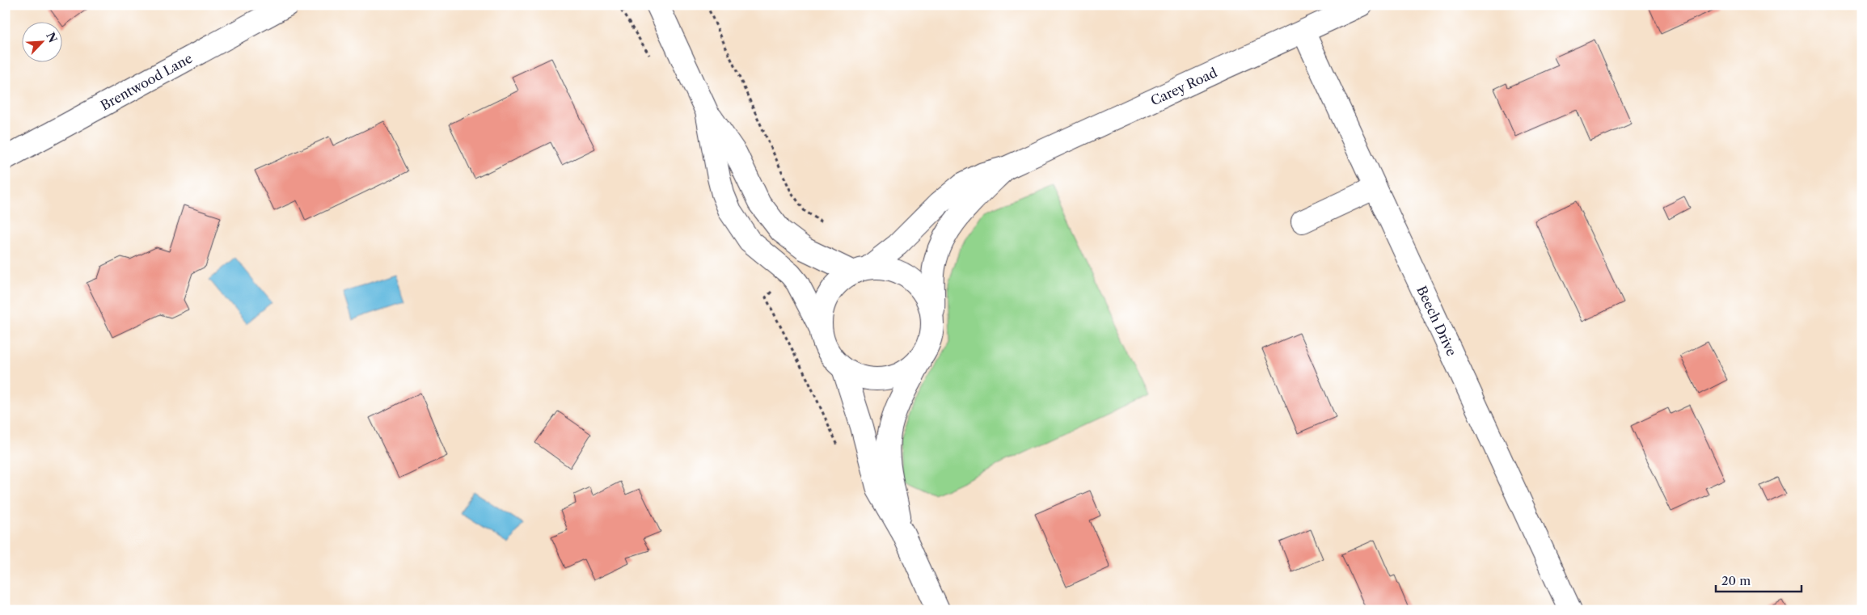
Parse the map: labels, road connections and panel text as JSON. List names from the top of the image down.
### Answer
{
  "streets": {
    "street": ["Brentwood Lane", "Carey Road", "Beech Drive"]
  },
  "crossings": [
    ["Carey Road", "Beech Drive"]
  ],
  "scale_bar": "20 m",
  "north": "top right"
}
